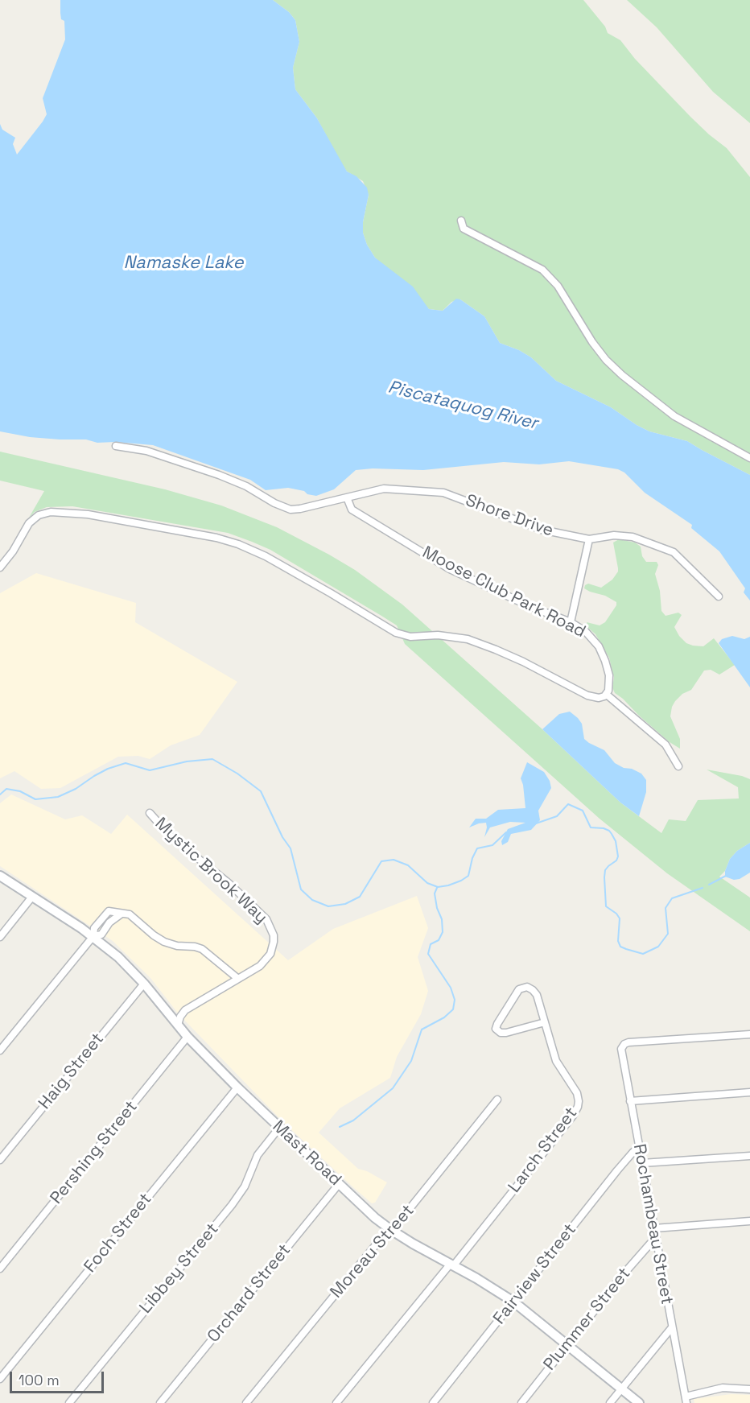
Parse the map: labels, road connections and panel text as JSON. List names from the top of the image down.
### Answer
{
  "streets": {
    "main road": ["Mast Road"],
    "street": [
      "Shore Drive",
      "Moose Club Park Road",
      "Mystic Brook Way",
      "Haig Street",
      "Larch Street",
      "Pershing Street",
      "Rochambeau Street",
      "Foch Street",
      "Moreau Street",
      "Libbey Street",
      "Fairview Street",
      "Orchard Street",
      "Plummer Street"
    ]
  },
  "crossings": [
    ["Shore Drive", "Moose Club Park Road"],
    ["Mystic Brook Way", "Mast Road"],
    ["Haig Street", "Mast Road"],
    ["Larch Street", "Mast Road"],
    ["Pershing Street", "Mast Road"],
    ["Mast Road", "Foch Street"],
    ["Mast Road", "Moreau Street"],
    ["Mast Road", "Libbey Street"],
    ["Mast Road", "Fairview Street"],
    ["Mast Road", "Orchard Street"],
    ["Mast Road", "Plummer Street"],
    ["Rochambeau Street", "Fairview Street"],
    ["Rochambeau Street", "Plummer Street"]
  ],
  "water": ["Namaske Lake", "Piscataquog River"],
  "scale_bar": "100 m"
}
